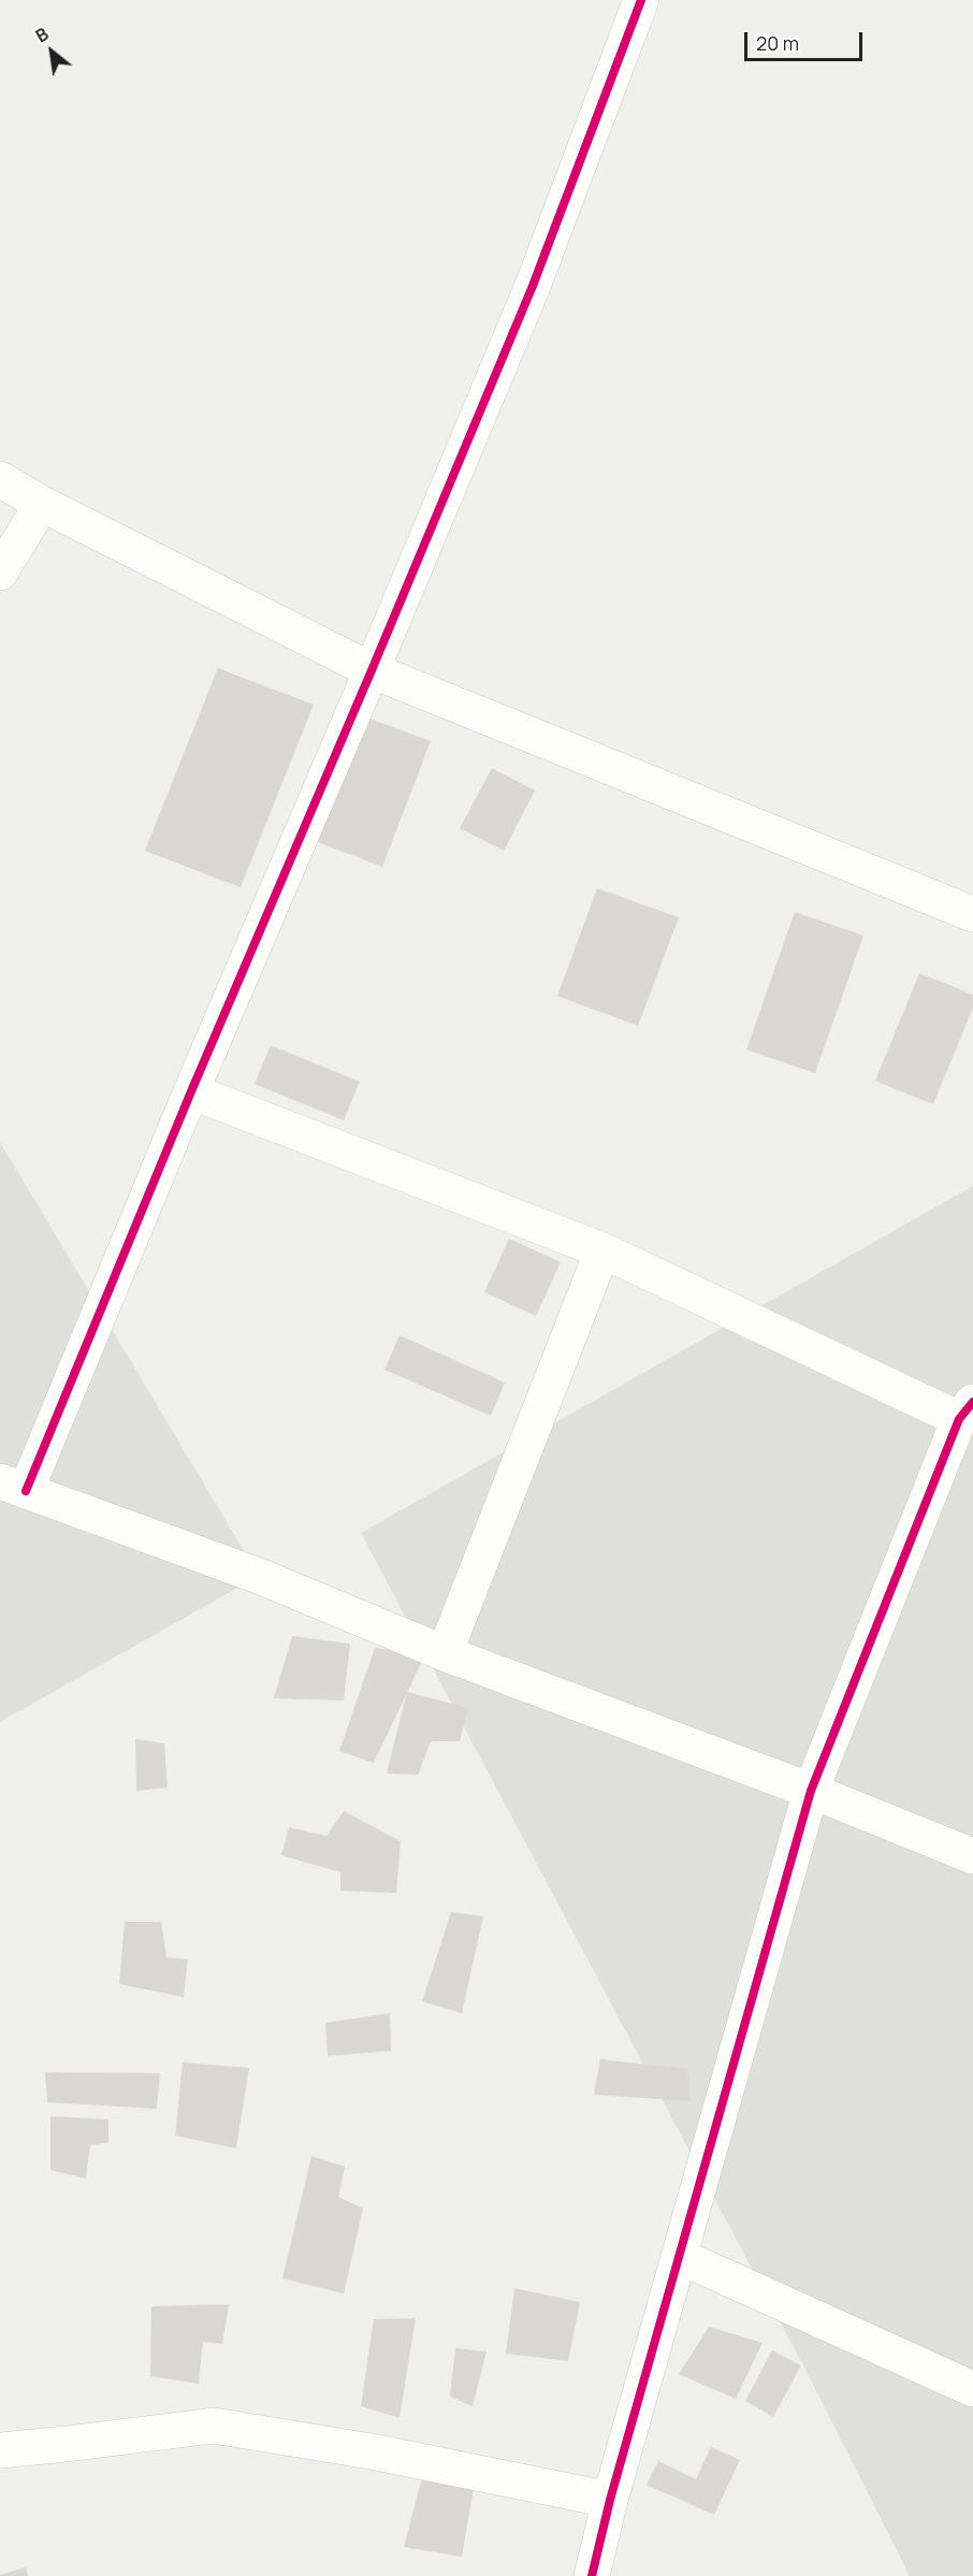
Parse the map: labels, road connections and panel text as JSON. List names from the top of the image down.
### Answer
{
  "scale_bar": "20 m",
  "north": "top left"
}
